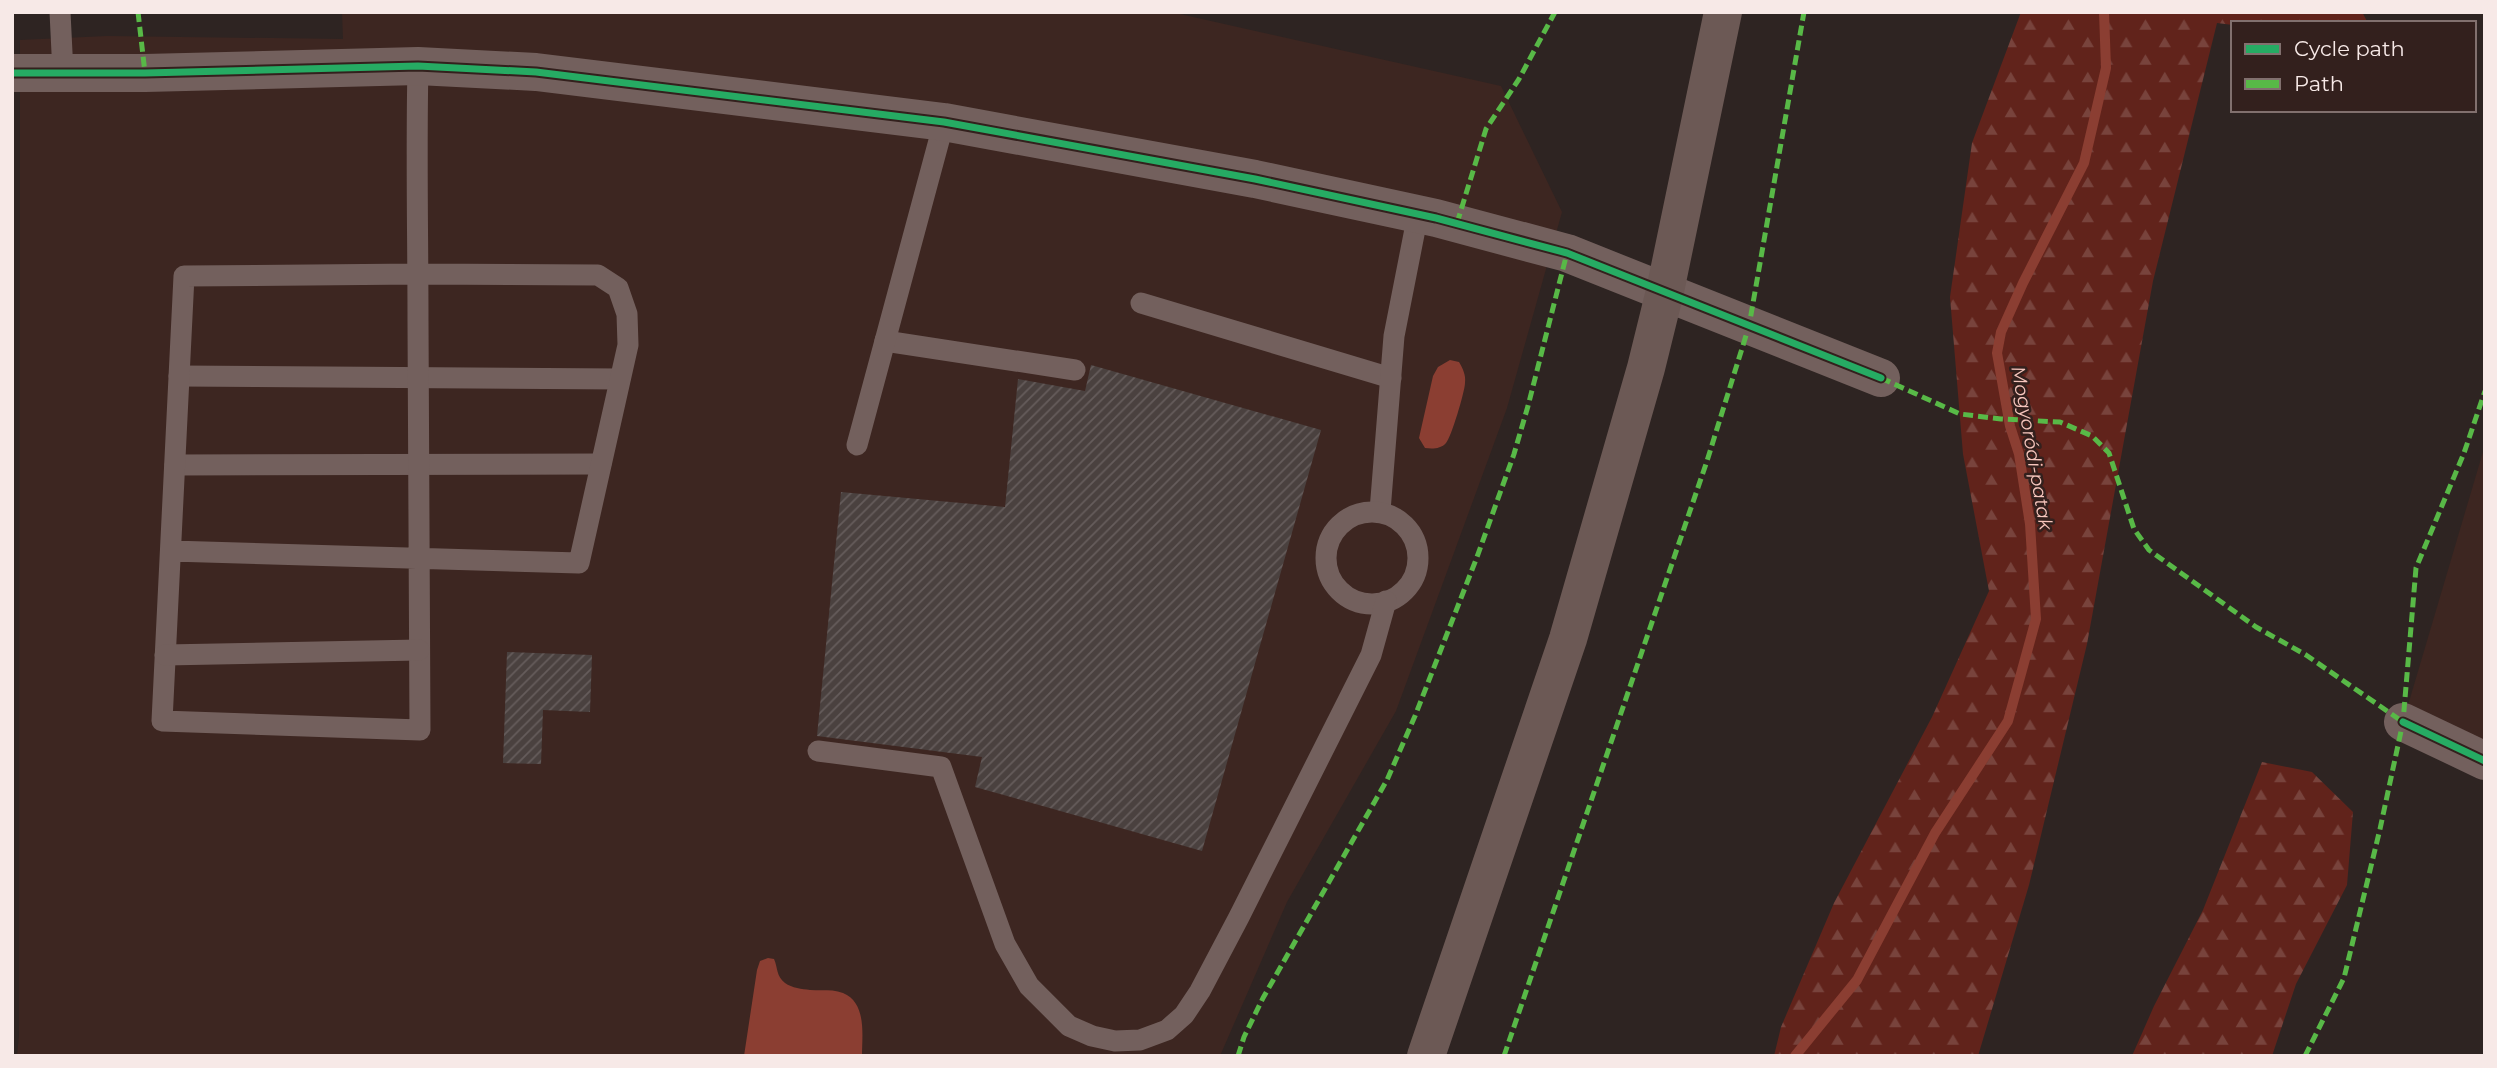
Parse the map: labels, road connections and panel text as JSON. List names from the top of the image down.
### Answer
{
  "water": ["Mogyoródi-patak"],
  "legend": ["Cycle path", "Path"]
}
